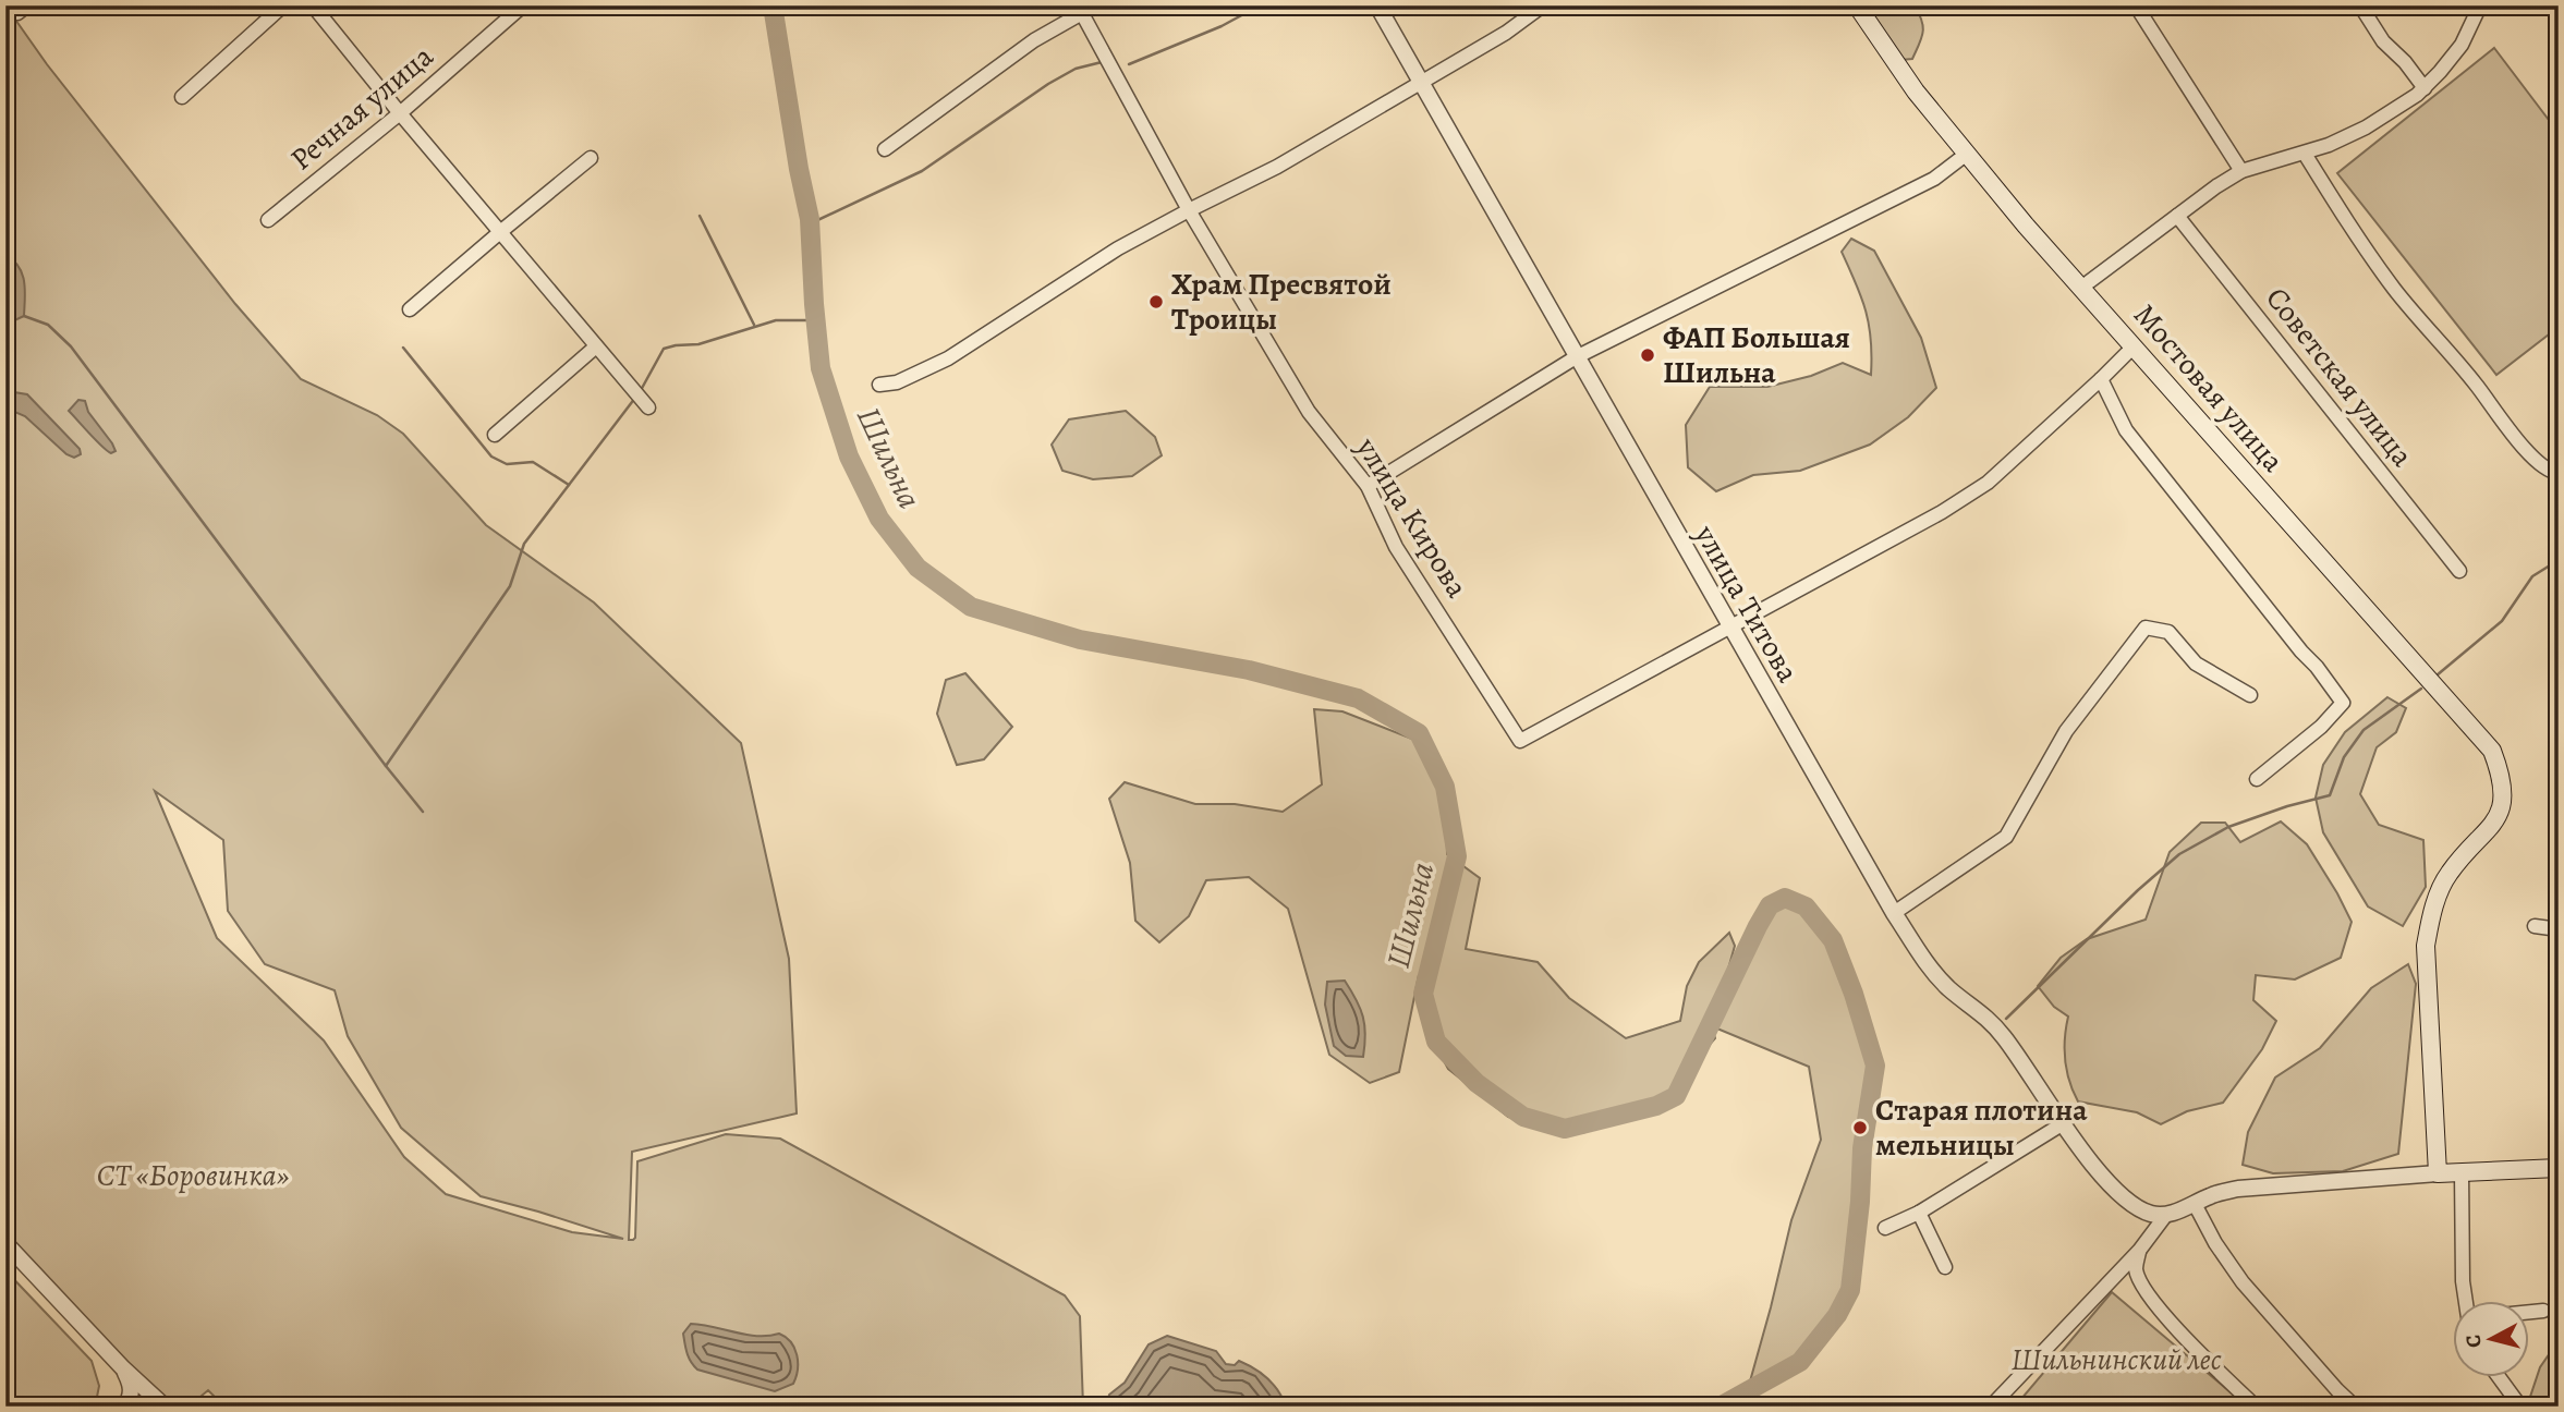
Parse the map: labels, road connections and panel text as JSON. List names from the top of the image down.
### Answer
{
  "streets": {
    "main road": ["Мостовая улица"],
    "street": [
      "Речная улица",
      "Советская улица",
      "улица Кирова",
      "улица Титова"
    ]
  },
  "crossings": [
    ["улица Кирова", "улица Титова"]
  ],
  "water": ["Шильна"],
  "parks": ["СТ «Боровинка»", "Шильнинский лес"],
  "places": ["Храм Пресвятой Троицы", "ФАП Большая Шильна", "Старая плотина мельницы"],
  "north": "left"
}
